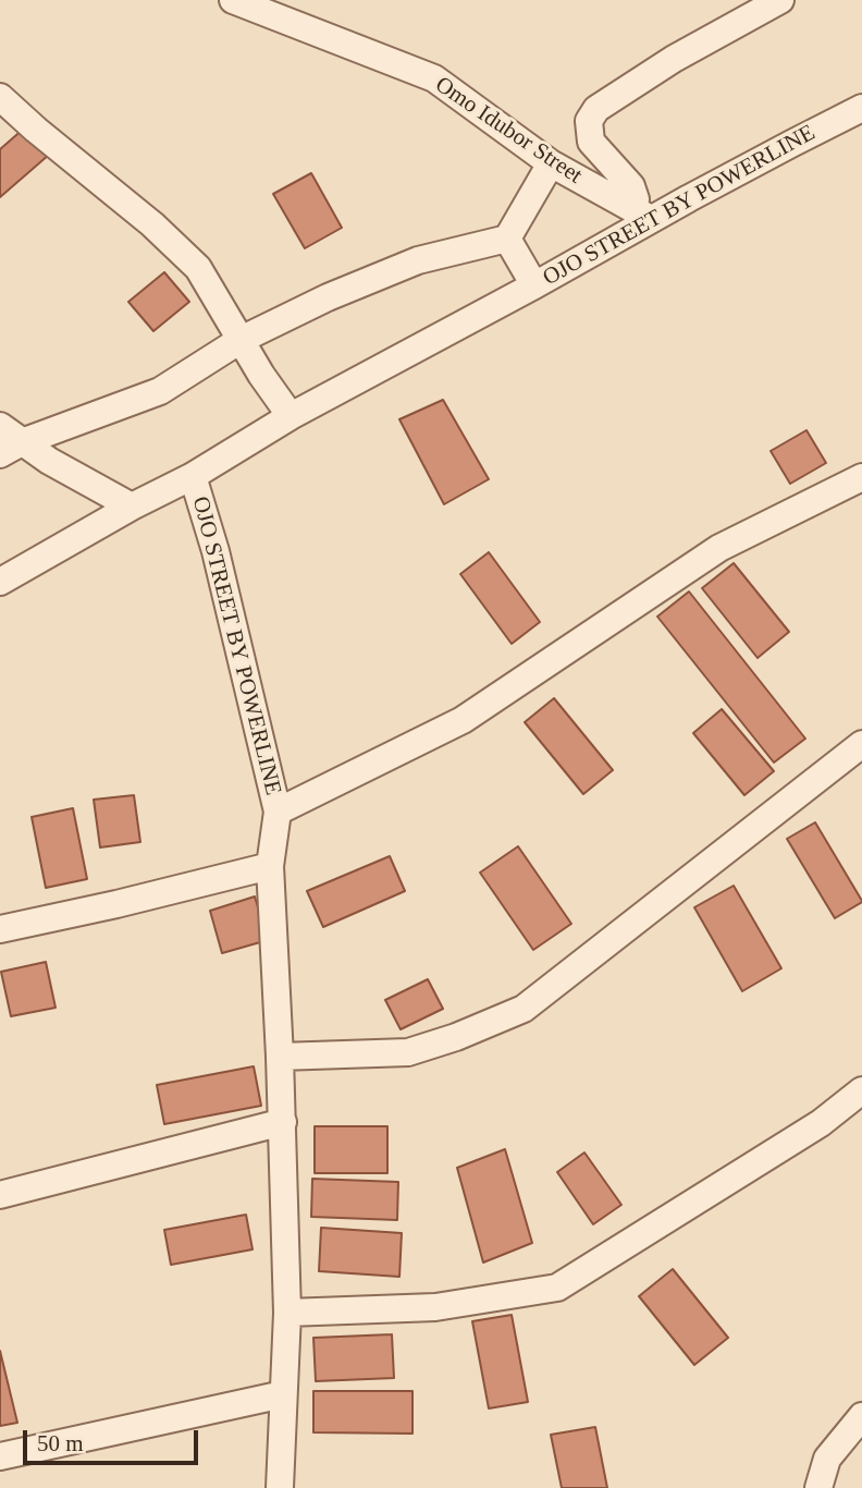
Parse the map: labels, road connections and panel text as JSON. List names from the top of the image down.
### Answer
{
  "streets": {
    "street": ["Omo Idubor Street", "OJO STREET BY POWERLINE"]
  },
  "crossings": [
    ["Omo Idubor Street", "OJO STREET BY POWERLINE"]
  ],
  "scale_bar": "50 m"
}
